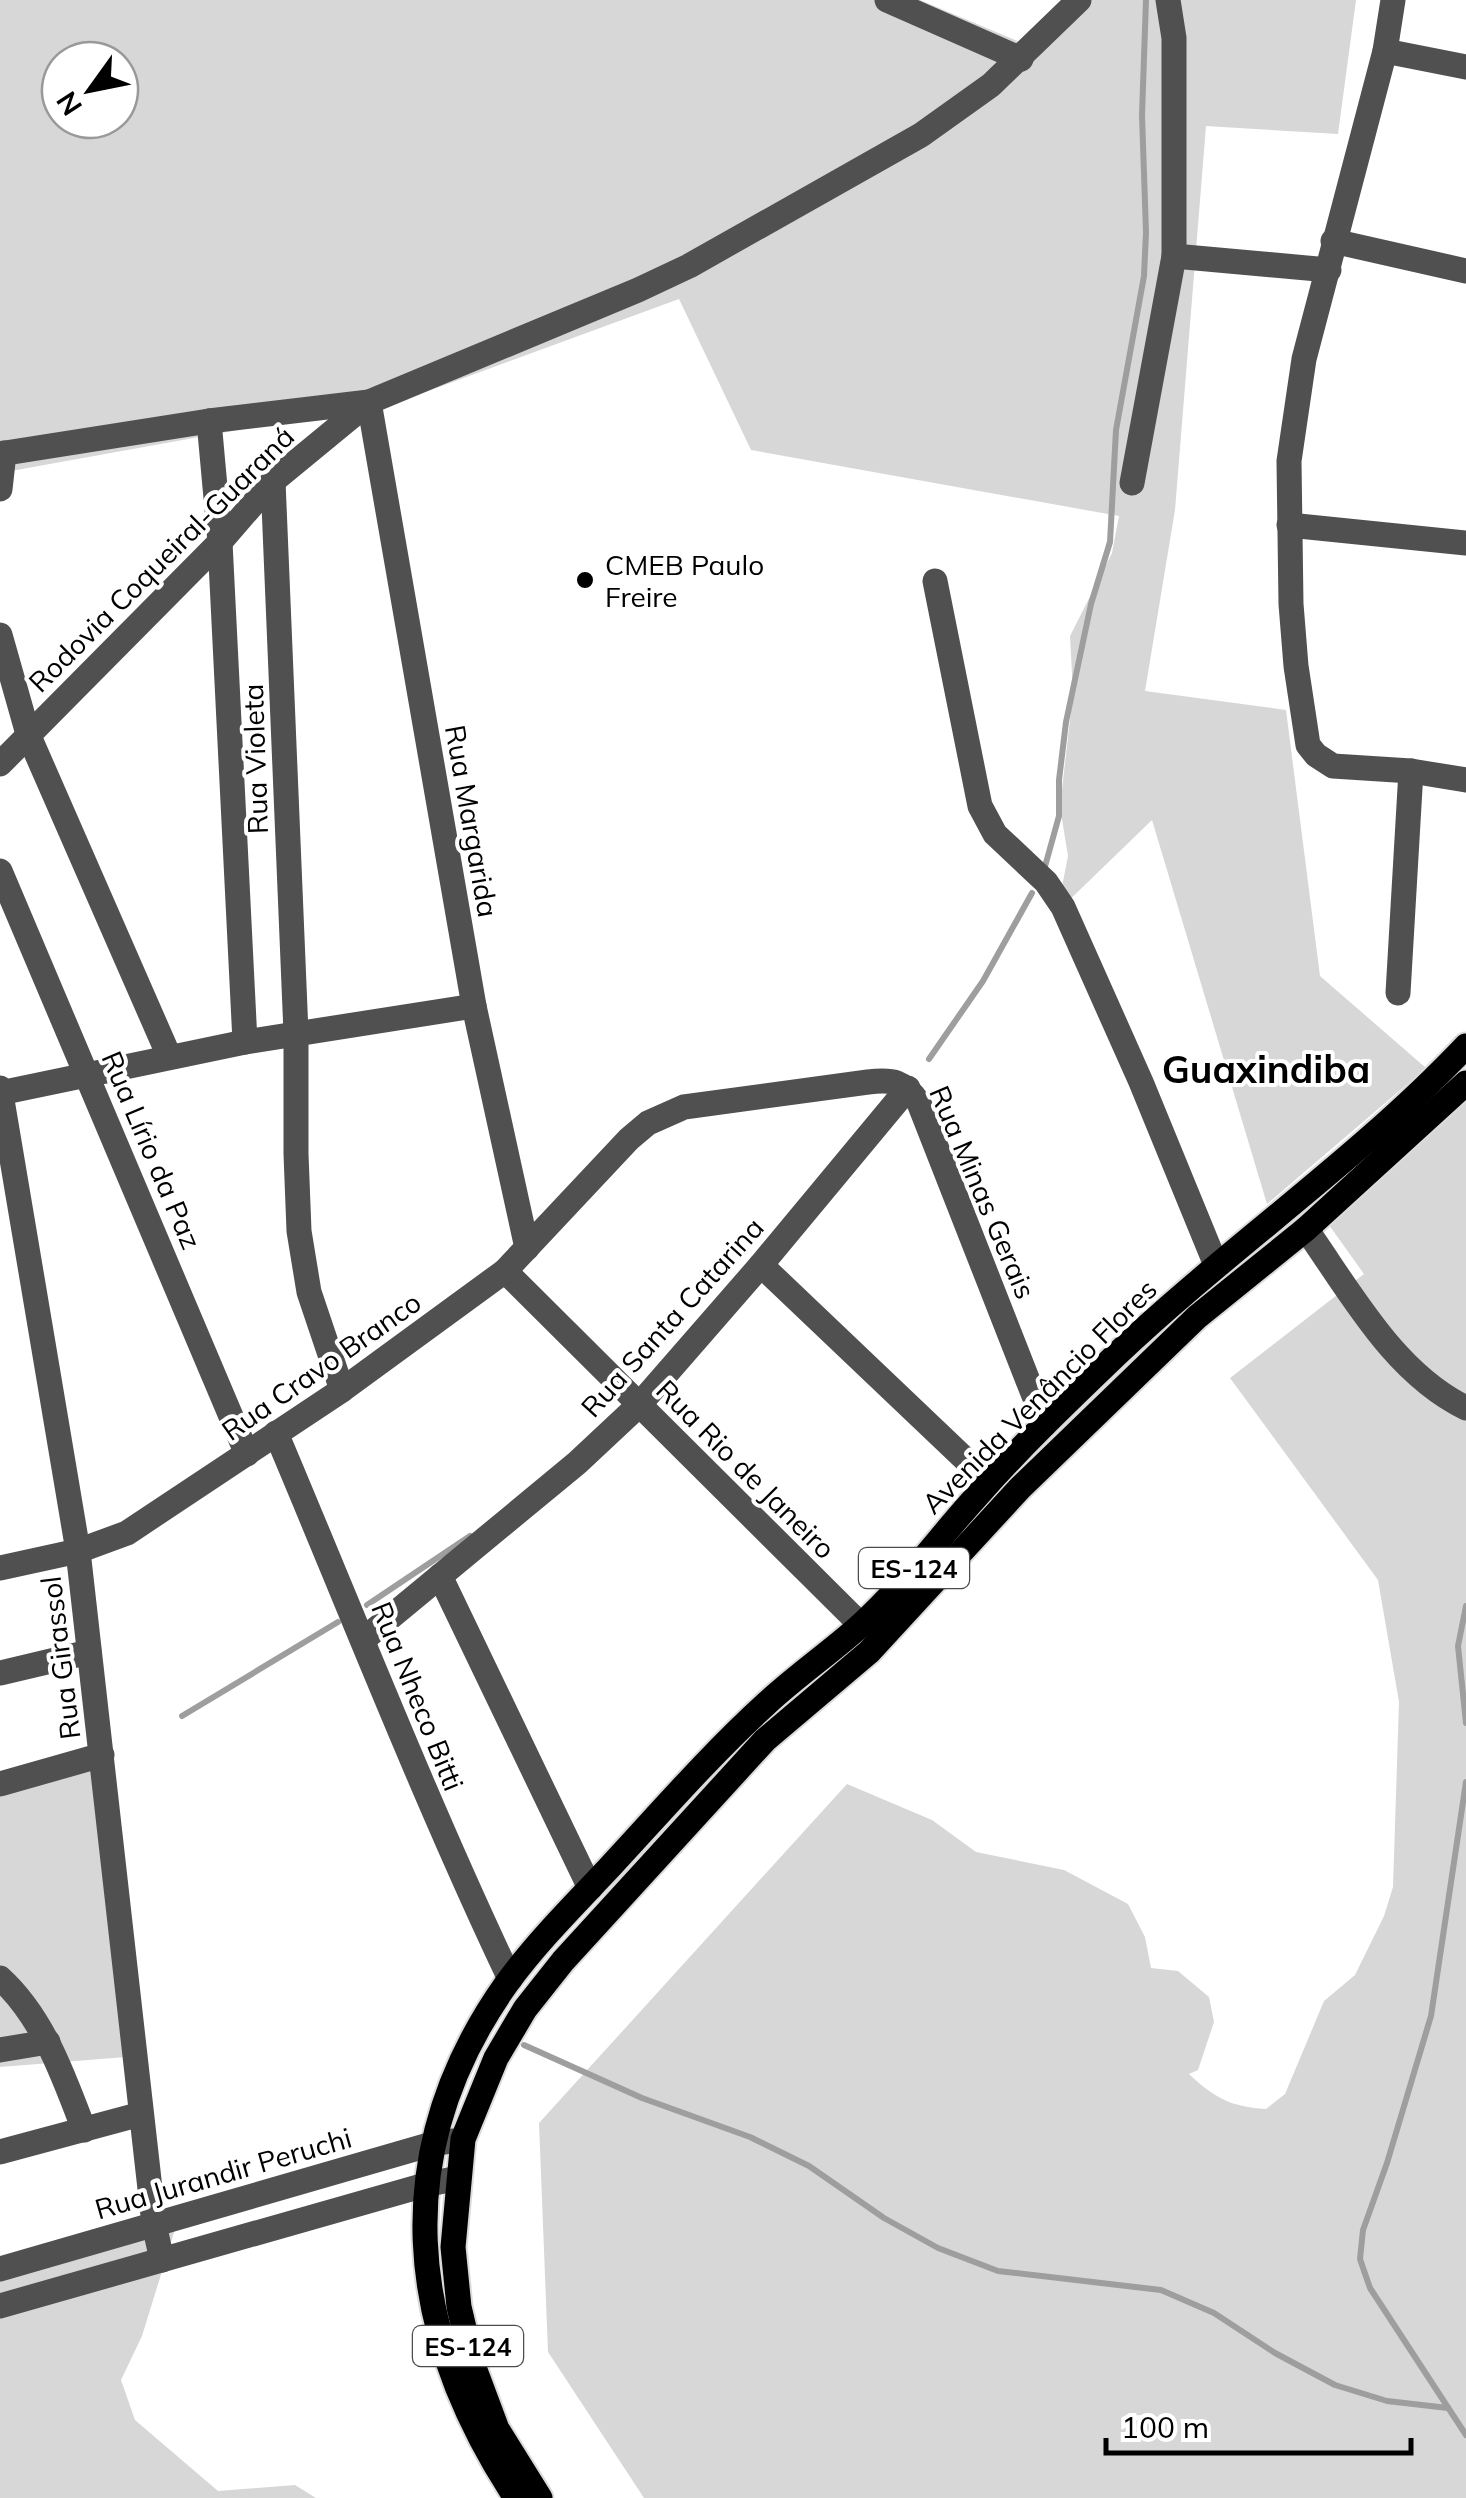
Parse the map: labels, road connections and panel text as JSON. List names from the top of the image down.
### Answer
{
  "streets": {
    "main road": ["Avenida Venâncio Flores", "ES-124"],
    "street": [
      "Rodovia Coqueiral-Guaraná",
      "Rua Violeta",
      "Rua Margarida",
      "Rua Lírio da Paz",
      "Rua Minas Gerais",
      "Rua Santa Catarina",
      "Rua Cravo Branco",
      "Rua Rio de Janeiro",
      "Rua Girassol",
      "Rua Nheco Bitti",
      "Rua Jurandir Peruchi"
    ]
  },
  "crossings": [
    ["Rodovia Coqueiral-Guaraná", "Rua Violeta"],
    ["Rodovia Coqueiral-Guaraná", "Rua Margarida"],
    ["Rua Violeta", "Rua Cravo Branco"],
    ["Rua Margarida", "Rua Cravo Branco"],
    ["Rua Lírio da Paz", "Rua Cravo Branco"],
    ["Rua Minas Gerais", "Rua Santa Catarina"],
    ["Rua Minas Gerais", "Rua Cravo Branco"],
    ["Rua Minas Gerais", "Avenida Venâncio Flores"],
    ["Rua Santa Catarina", "Rua Rio de Janeiro"],
    ["Rua Santa Catarina", "Rua Nheco Bitti"],
    ["Rua Cravo Branco", "Rua Rio de Janeiro"],
    ["Rua Cravo Branco", "Rua Girassol"],
    ["Rua Cravo Branco", "Rua Nheco Bitti"],
    ["Avenida Venâncio Flores", "Rua Rio de Janeiro"],
    ["Avenida Venâncio Flores", "ES-124"],
    ["Avenida Venâncio Flores", "Rua Nheco Bitti"],
    ["Avenida Venâncio Flores", "Rua Jurandir Peruchi"],
    ["ES-124", "Rua Jurandir Peruchi"],
    ["Rua Girassol", "Rua Jurandir Peruchi"]
  ],
  "districts": ["Guaxindiba"],
  "places": ["CMEB Paulo Freire"],
  "scale_bar": "100 m",
  "north": "bottom left"
}
